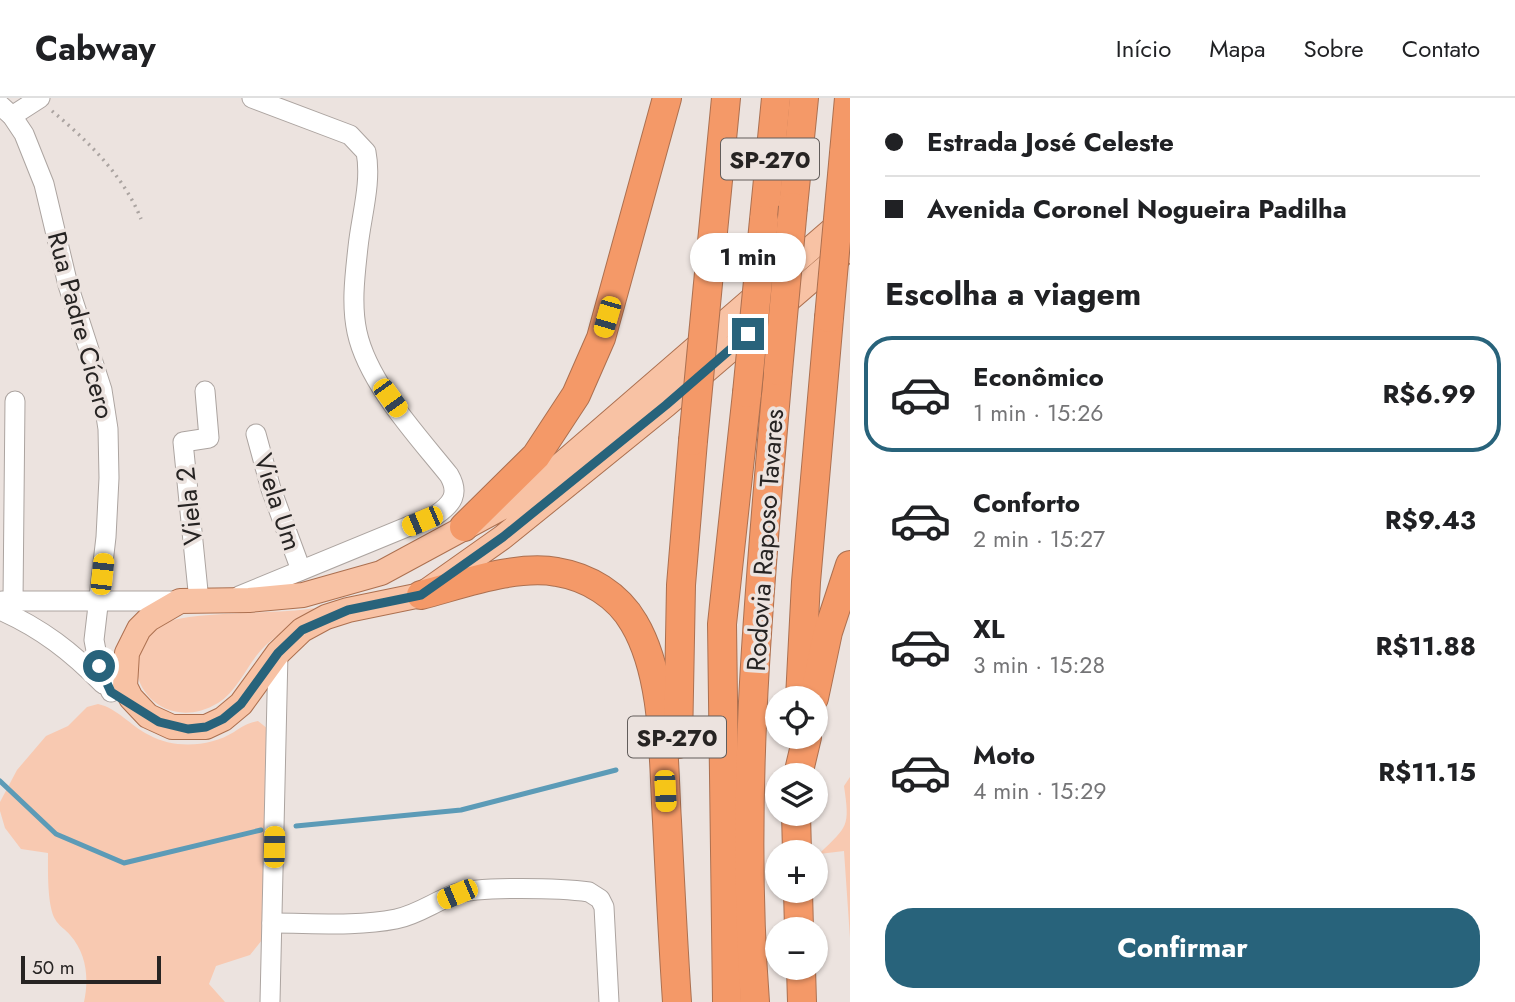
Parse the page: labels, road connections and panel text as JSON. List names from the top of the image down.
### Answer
{
  "streets": {
    "highway": ["SP-270", "Rodovia Raposo Tavares"],
    "street": ["Rua Padre Cícero", "Viela Um", "Viela 2"]
  },
  "scale_bar": "50 m",
  "page": {
    "header": "Cabway",
    "nav": [
      "Início",
      "Mapa",
      "Sobre",
      "Contato"
    ],
    "banner": ["Estrada José Celeste", "Avenida Coronel Nogueira Padilha"],
    "bubble": "1 min",
    "heading": "Escolha a viagem",
    "list": [
      {
        "name": "Econômico",
        "note": "1 min · 15:26",
        "value": "R$6.99"
      },
      {
        "name": "Conforto",
        "note": "2 min · 15:27",
        "value": "R$9.43"
      },
      {
        "name": "XL",
        "note": "3 min · 15:28",
        "value": "R$11.88"
      },
      {
        "name": "Moto",
        "note": "4 min · 15:29",
        "value": "R$11.15"
      }
    ],
    "map_buttons": ["+", "−"],
    "buttons": "Confirmar",
    "scale": "50 m"
  }
}
